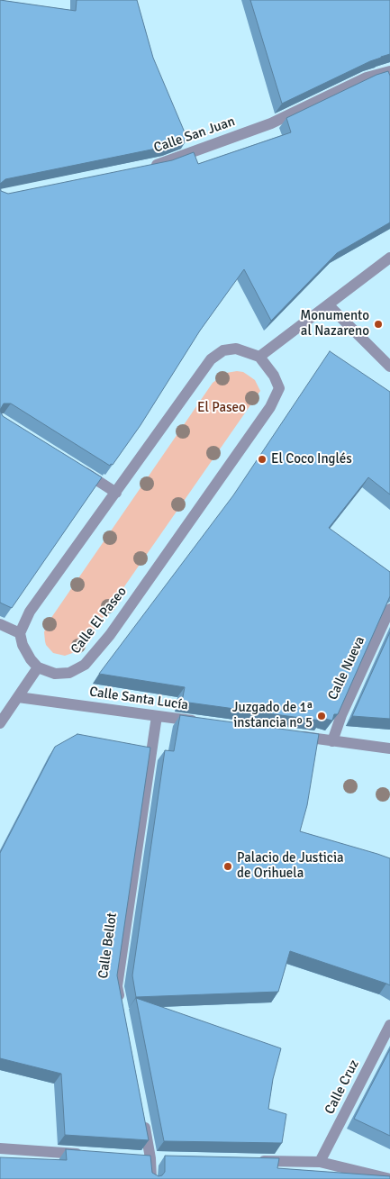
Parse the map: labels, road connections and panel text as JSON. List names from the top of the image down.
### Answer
{
  "streets": {
    "street": [
      "Calle San Juan",
      "Calle El Paseo",
      "Calle Nueva",
      "Calle Santa Lucía",
      "Calle Bellot",
      "Calle Cruz"
    ]
  },
  "crossings": [
    ["Calle Santa Lucía", "Calle Bellot"]
  ],
  "parks": ["El Paseo"],
  "places": [
    "Monumento al Nazareno",
    "El Coco Inglés",
    "Juzgado de 1ª instancia nº 5",
    "Palacio de Justicia de Orihuela"
  ]
}
